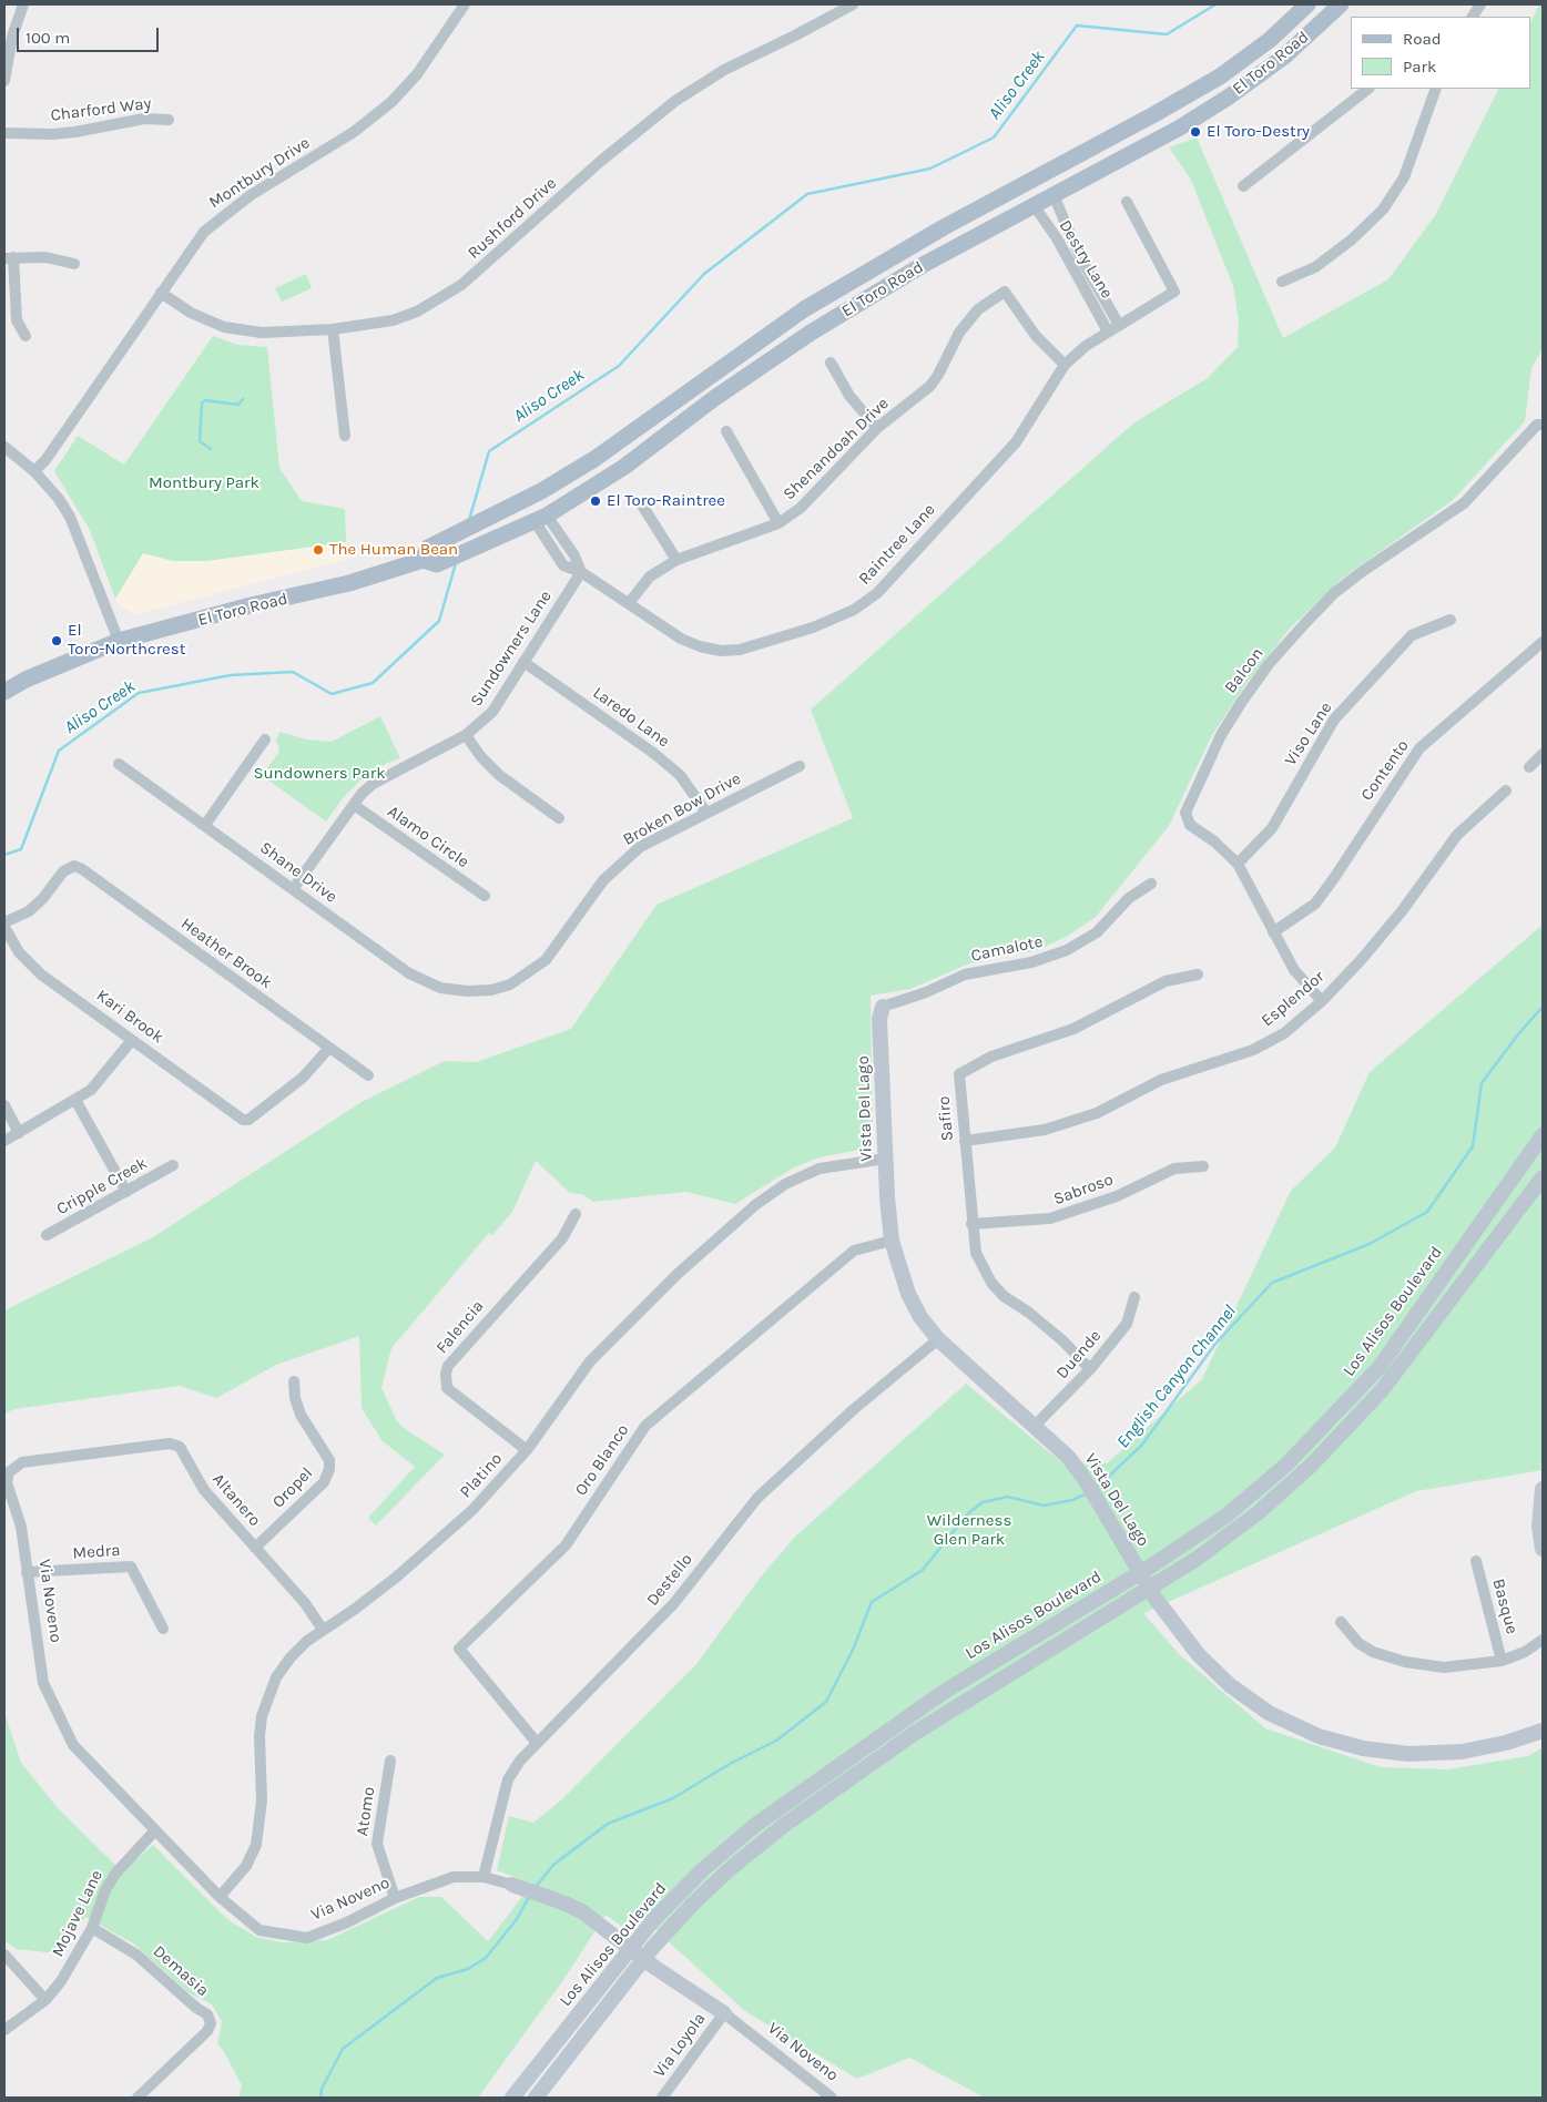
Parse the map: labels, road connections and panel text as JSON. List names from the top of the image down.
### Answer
{
  "streets": {
    "main road": [
      "El Toro Road",
      "Vista Del Lago",
      "Los Alisos Boulevard",
      "Via Noveno"
    ],
    "street": [
      "Charford Way",
      "Montbury Drive",
      "Rushford Drive",
      "Destry Lane",
      "Shenandoah Drive",
      "Raintree Lane",
      "Sundowners Lane",
      "Balcon",
      "Laredo Lane",
      "Viso Lane",
      "Contento",
      "Broken Bow Drive",
      "Alamo Circle",
      "Shane Drive",
      "Camalote",
      "Heather Brook",
      "Esplendor",
      "Kari Brook",
      "Safiro",
      "Cripple Creek",
      "Sabroso",
      "Falencia",
      "Duende",
      "Oro Blanco",
      "Platino",
      "Oropel",
      "Altanero",
      "Medra",
      "Destello",
      "Basque",
      "Atomo",
      "Mojave Lane",
      "Demasia",
      "Via Loyola"
    ]
  },
  "crossings": [
    ["El Toro Road", "Destry Lane"],
    ["El Toro Road", "Raintree Lane"],
    ["Montbury Drive", "Rushford Drive"],
    ["Destry Lane", "Raintree Lane"],
    ["Shenandoah Drive", "Raintree Lane"],
    ["Raintree Lane", "Sundowners Lane"],
    ["Sundowners Lane", "Laredo Lane"],
    ["Sundowners Lane", "Alamo Circle"],
    ["Sundowners Lane", "Shane Drive"],
    ["Balcon", "Viso Lane"],
    ["Balcon", "Contento"],
    ["Balcon", "Esplendor"],
    ["Laredo Lane", "Broken Bow Drive"],
    ["Broken Bow Drive", "Shane Drive"],
    ["Camalote", "Vista Del Lago"],
    ["Heather Brook", "Kari Brook"],
    ["Esplendor", "Safiro"],
    ["Vista Del Lago", "Los Alisos Boulevard"],
    ["Vista Del Lago", "Duende"],
    ["Vista Del Lago", "Oro Blanco"],
    ["Vista Del Lago", "Platino"],
    ["Vista Del Lago", "Destello"],
    ["Safiro", "Sabroso"],
    ["Safiro", "Duende"],
    ["Los Alisos Boulevard", "Via Noveno"],
    ["Falencia", "Platino"],
    ["Oro Blanco", "Destello"],
    ["Platino", "Altanero"],
    ["Platino", "Via Noveno"],
    ["Oropel", "Altanero"],
    ["Altanero", "Via Noveno"],
    ["Medra", "Via Noveno"],
    ["Destello", "Via Noveno"],
    ["Via Noveno", "Atomo"],
    ["Via Noveno", "Mojave Lane"],
    ["Via Noveno", "Via Loyola"],
    ["Mojave Lane", "Demasia"]
  ],
  "water": ["Aliso Creek", "English Canyon Channel"],
  "parks": ["Montbury Park", "Sundowners Park", "Wilderness Glen Park"],
  "places": [
    "El Toro-Destry",
    "El Toro-Raintree",
    "The Human Bean",
    "El Toro-Northcrest"
  ],
  "legend": ["Road", "Park"],
  "scale_bar": "100 m"
}
